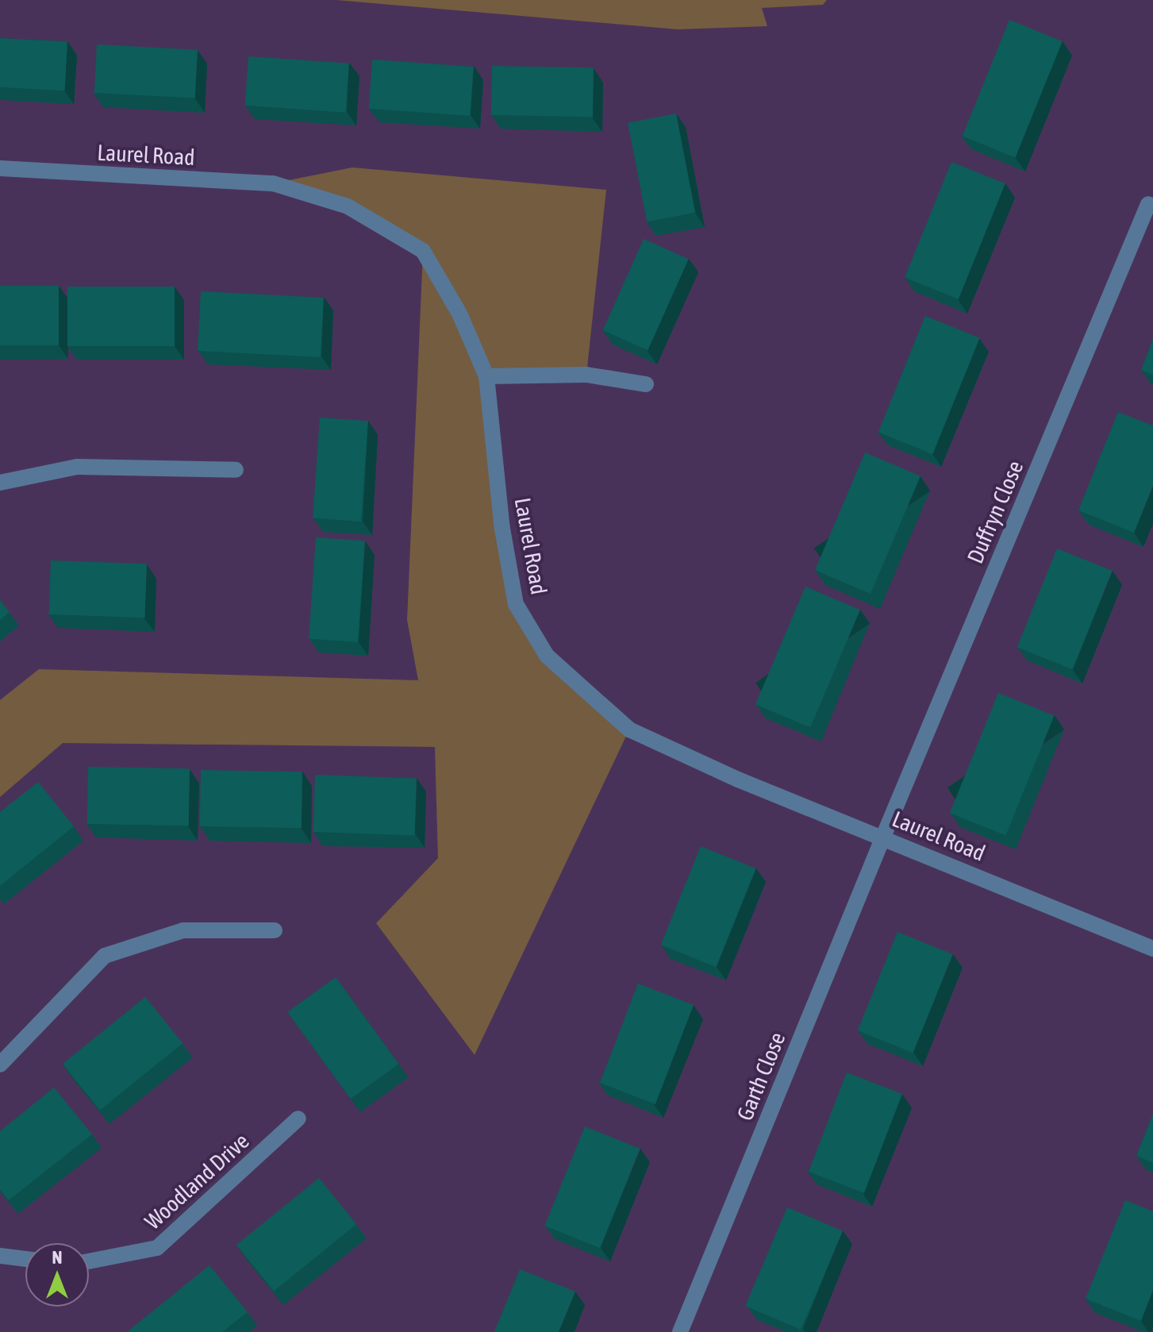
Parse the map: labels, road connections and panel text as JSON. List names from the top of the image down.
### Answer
{
  "streets": {
    "street": [
      "Laurel Road",
      "Duffryn Close",
      "Garth Close",
      "Woodland Drive"
    ]
  },
  "crossings": [
    ["Laurel Road", "Duffryn Close"],
    ["Laurel Road", "Garth Close"],
    ["Duffryn Close", "Garth Close"]
  ],
  "north": "top"
}
